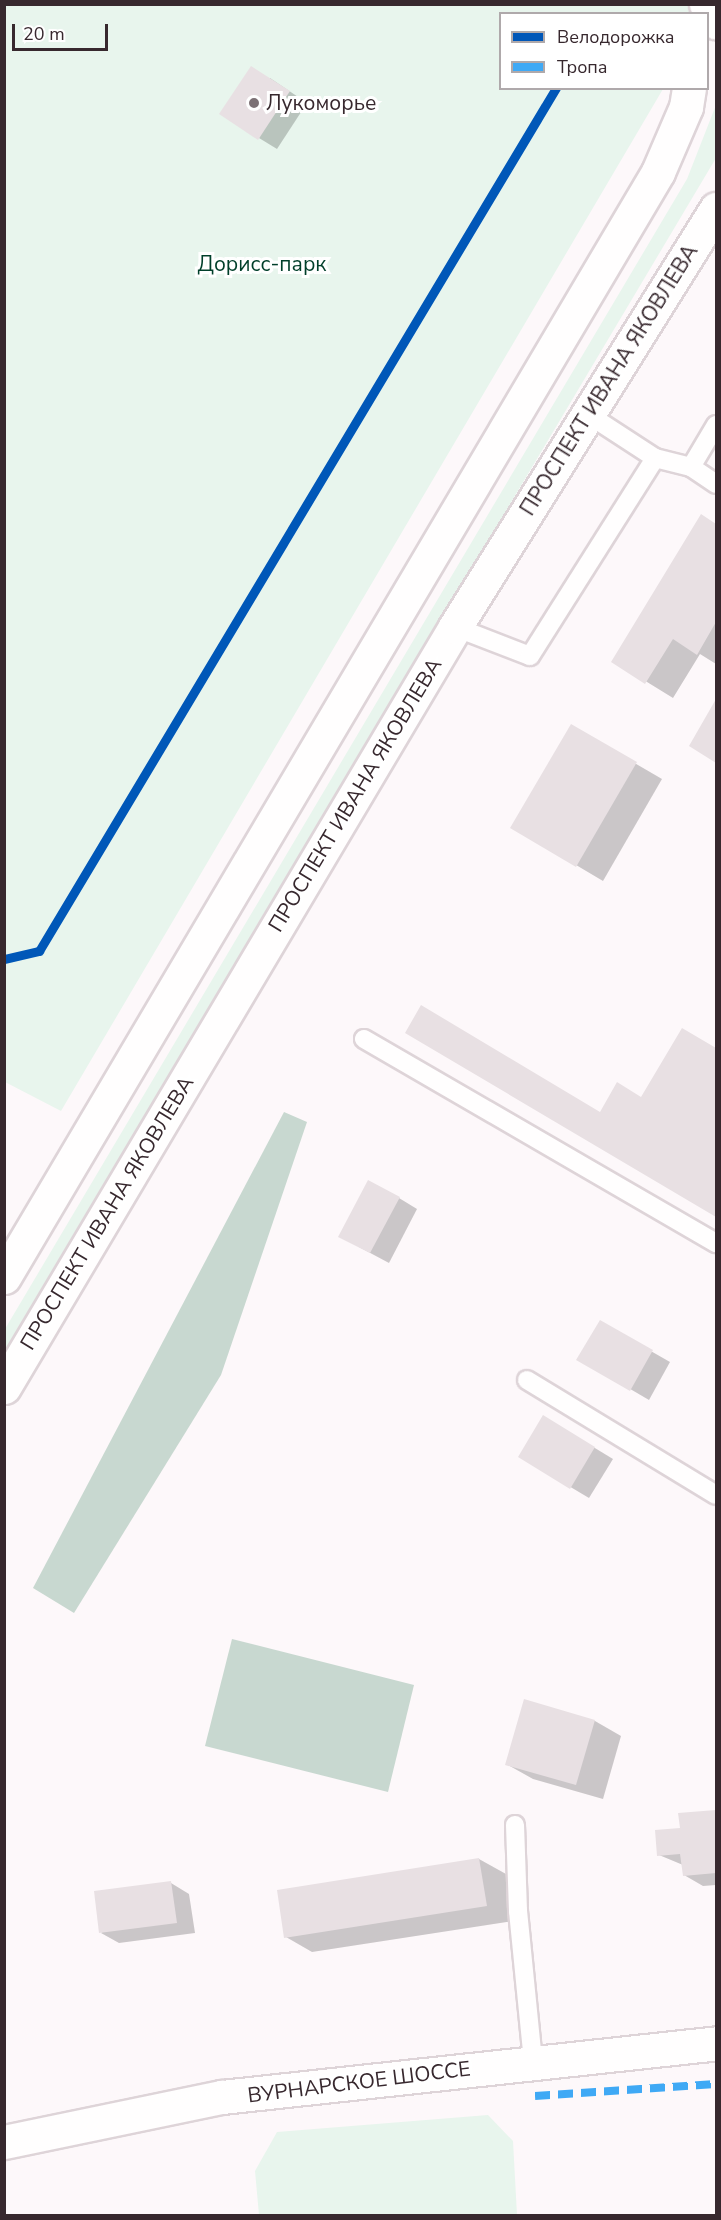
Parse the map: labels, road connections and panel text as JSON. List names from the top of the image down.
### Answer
{
  "streets": {
    "main road": ["ПРОСПЕКТ ИВАНА ЯКОВЛЕВА", "ВУРНАРСКОЕ ШОССЕ"]
  },
  "parks": ["Дорисс-парк"],
  "places": ["Лукоморье"],
  "legend": ["Велодорожка", "Тропа"],
  "scale_bar": "20 m"
}
